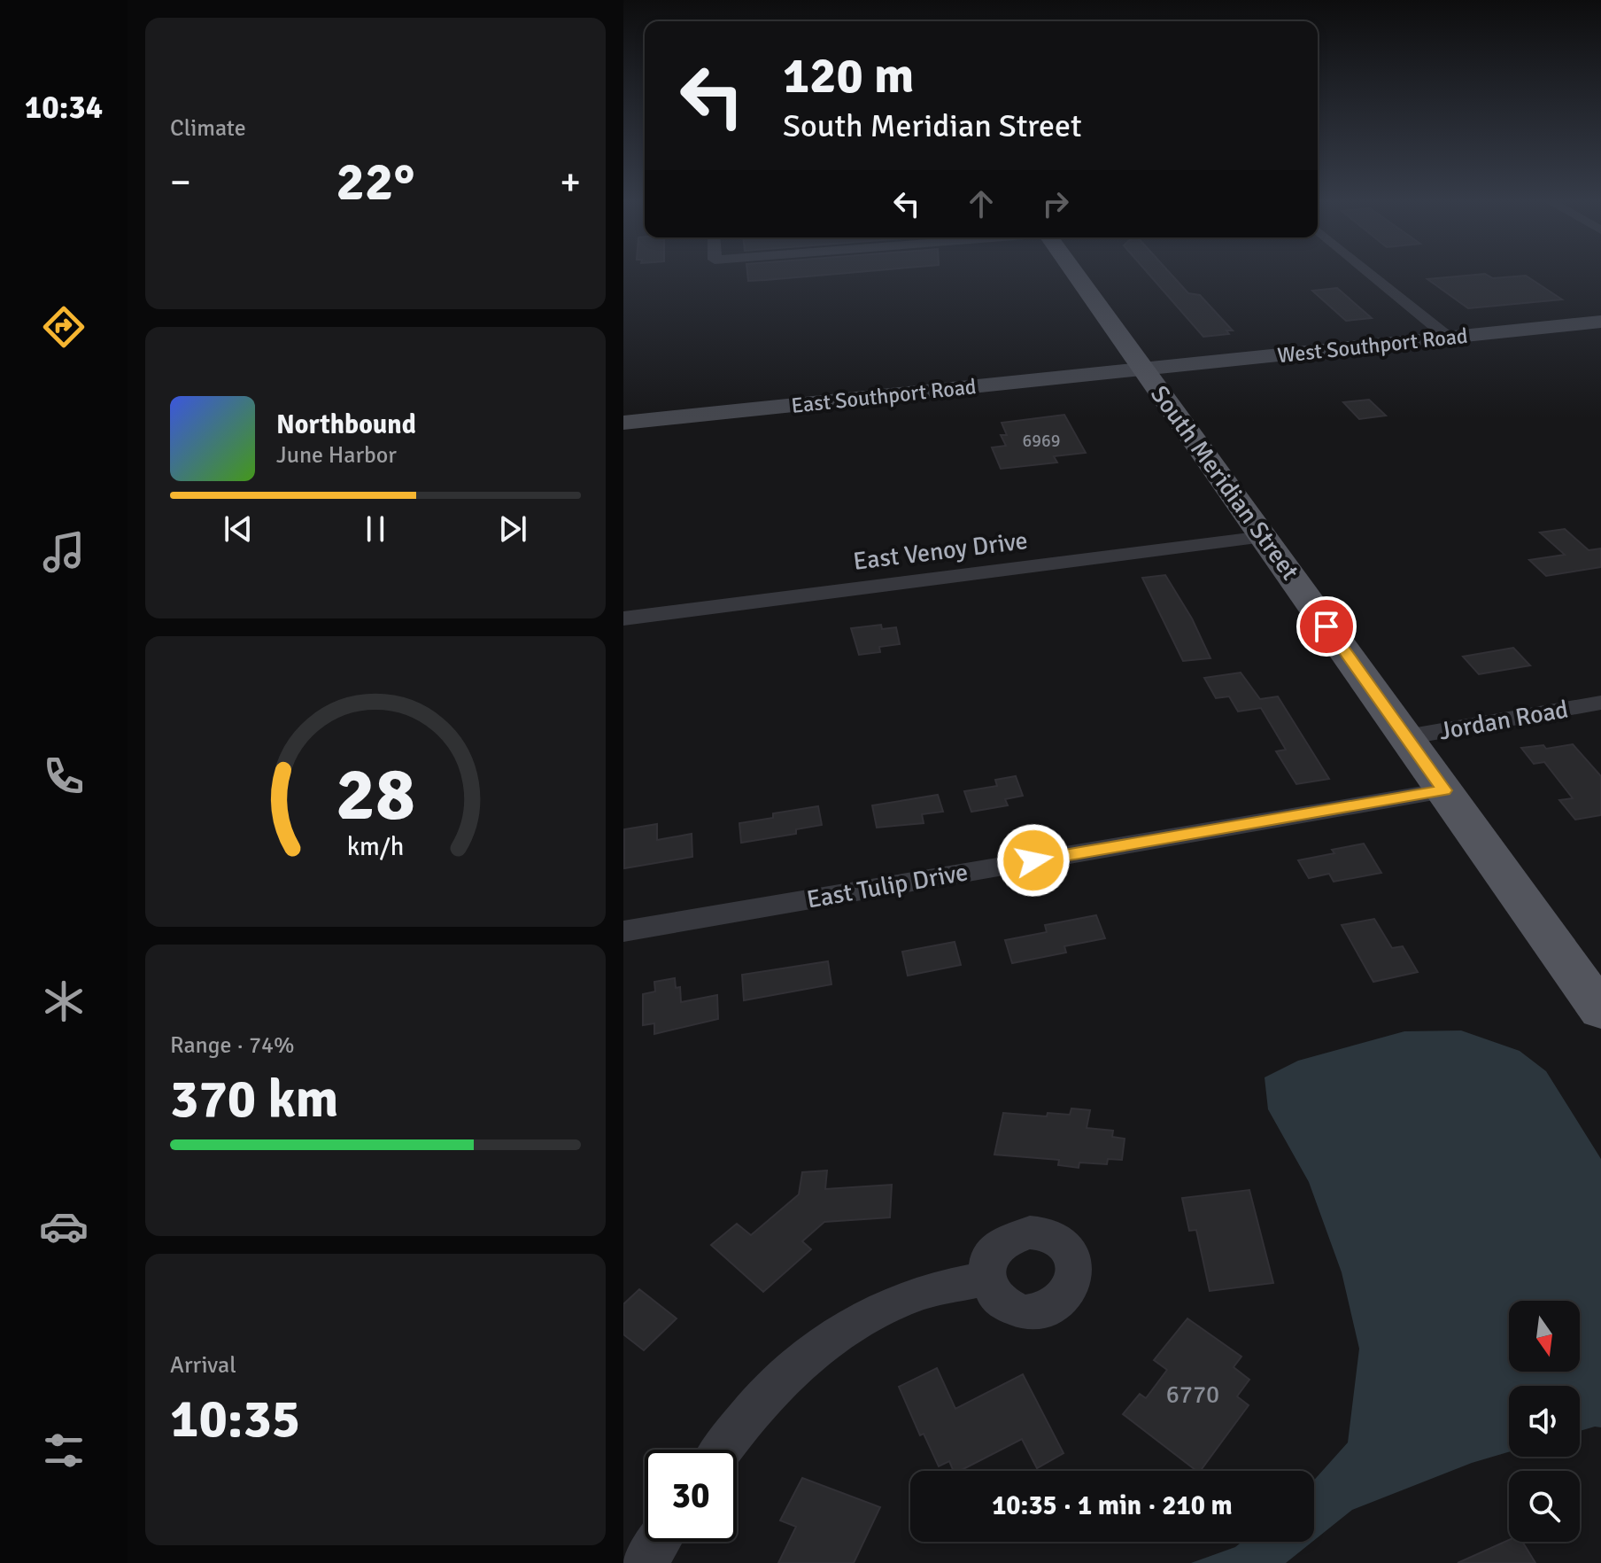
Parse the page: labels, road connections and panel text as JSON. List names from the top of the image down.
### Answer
{
  "streets": {
    "main road": ["West Southport Road", "East Southport Road", "South Meridian Street"],
    "street": ["East Venoy Drive", "Jordan Road", "East Tulip Drive"]
  },
  "crossings": [
    ["West Southport Road", "East Southport Road"],
    ["West Southport Road", "South Meridian Street"],
    ["East Southport Road", "South Meridian Street"],
    ["South Meridian Street", "East Venoy Drive"],
    ["South Meridian Street", "Jordan Road"],
    ["South Meridian Street", "East Tulip Drive"]
  ],
  "house_numbers": ["6969", "6770"],
  "north": "bottom",
  "page": {
    "tabs": "10:34",
    "tile": [
      "Climate",
      ["Range · 74%", "370 km"],
      ["Arrival", "10:35"]
    ],
    "turn": ["120 m", "South Meridian Street"],
    "heat": ["−", "22°", "+"],
    "song": ["Northbound", "June Harbor"],
    "limit": "30",
    "trip": "10:35 · 1 min · 210 m",
    "gauge": ["28", "km/h"]
  }
}
